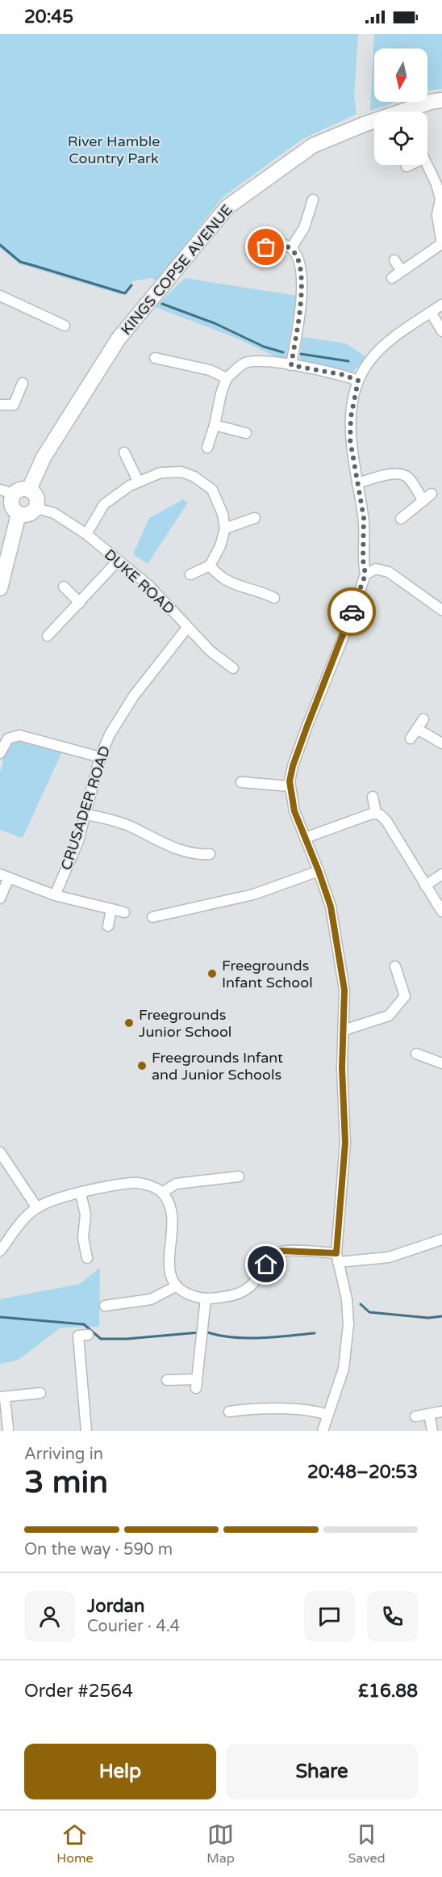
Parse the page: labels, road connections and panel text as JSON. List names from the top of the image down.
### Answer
{
  "streets": {
    "street": ["KINGS COPSE AVENUE", "DUKE ROAD", "CRUSADER ROAD"]
  },
  "crossings": [
    ["KINGS COPSE AVENUE", "DUKE ROAD"],
    ["DUKE ROAD", "CRUSADER ROAD"]
  ],
  "parks": ["River Hamble Country Park"],
  "places": ["Freegrounds Infant School", "Freegrounds Junior School", "Freegrounds Infant and Junior Schools"],
  "north": "bottom",
  "page": {
    "status": "20:45",
    "heading": ["3 min", "Arriving in", "20:48–20:53"],
    "panel": [
      "Jordan",
      "Courier · 4.4",
      "Order #2564",
      "£16.88"
    ],
    "bar": "On the way · 590 m",
    "buttons": ["Help", "Share"],
    "tabs": ["Home", "Map", "Saved"]
  }
}
